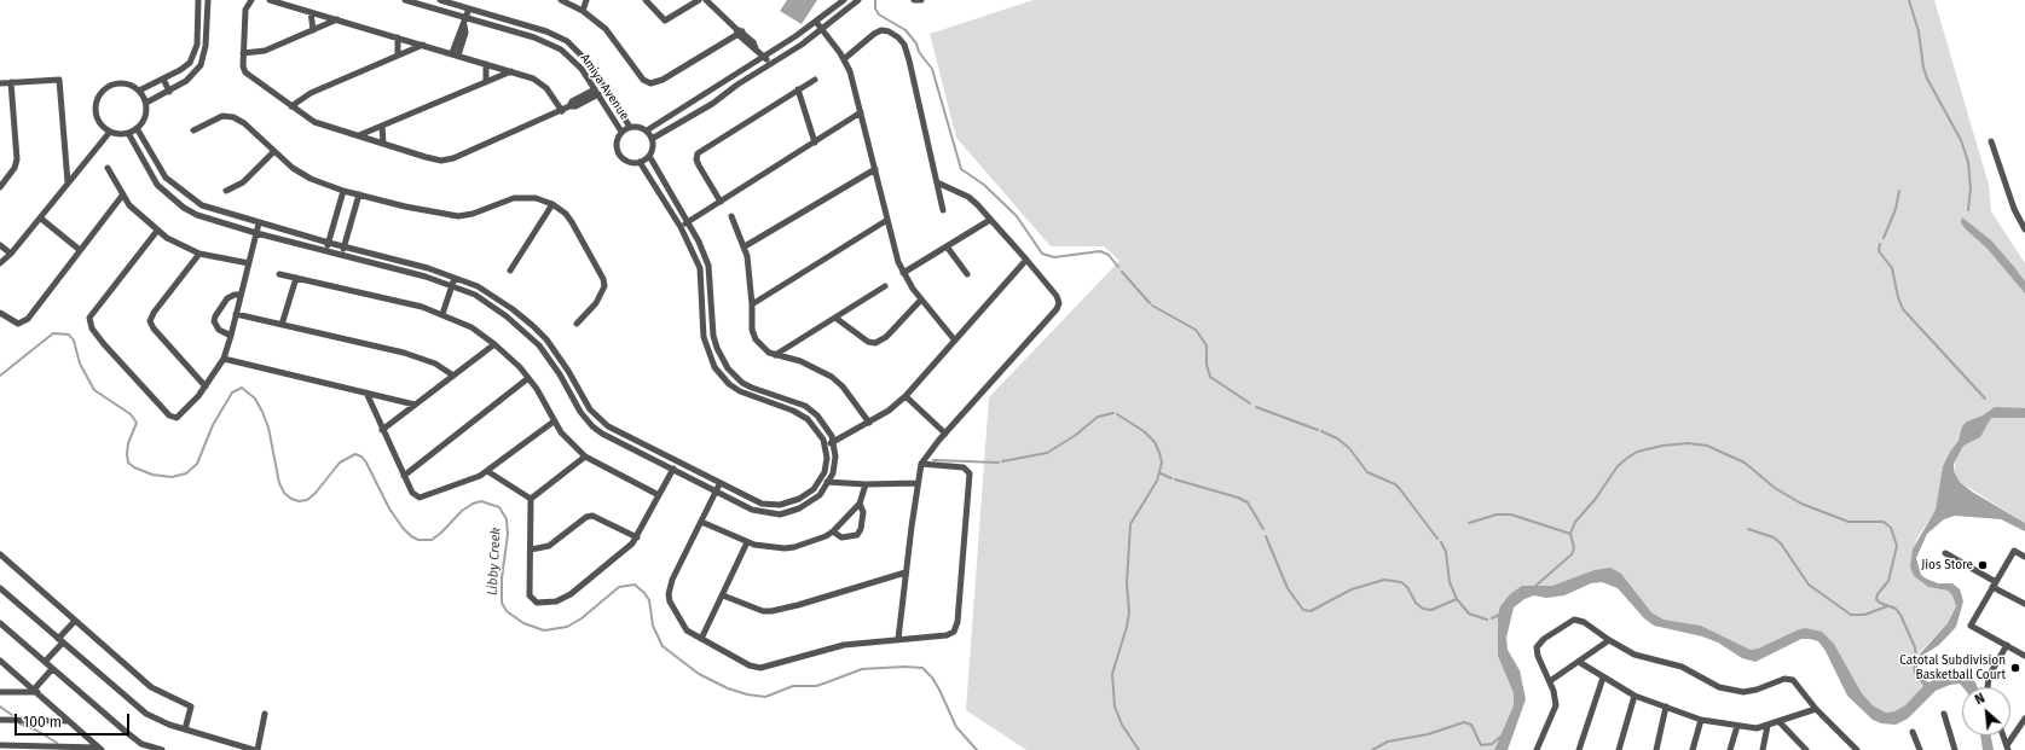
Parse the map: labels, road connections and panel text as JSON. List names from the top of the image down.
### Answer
{
  "streets": {
    "street": ["Amiya Avenue"]
  },
  "water": ["Libby Creek"],
  "places": ["Jios Store", "Catotal Subdivision Basketball Court"],
  "scale_bar": "100 m",
  "north": "top left"
}
